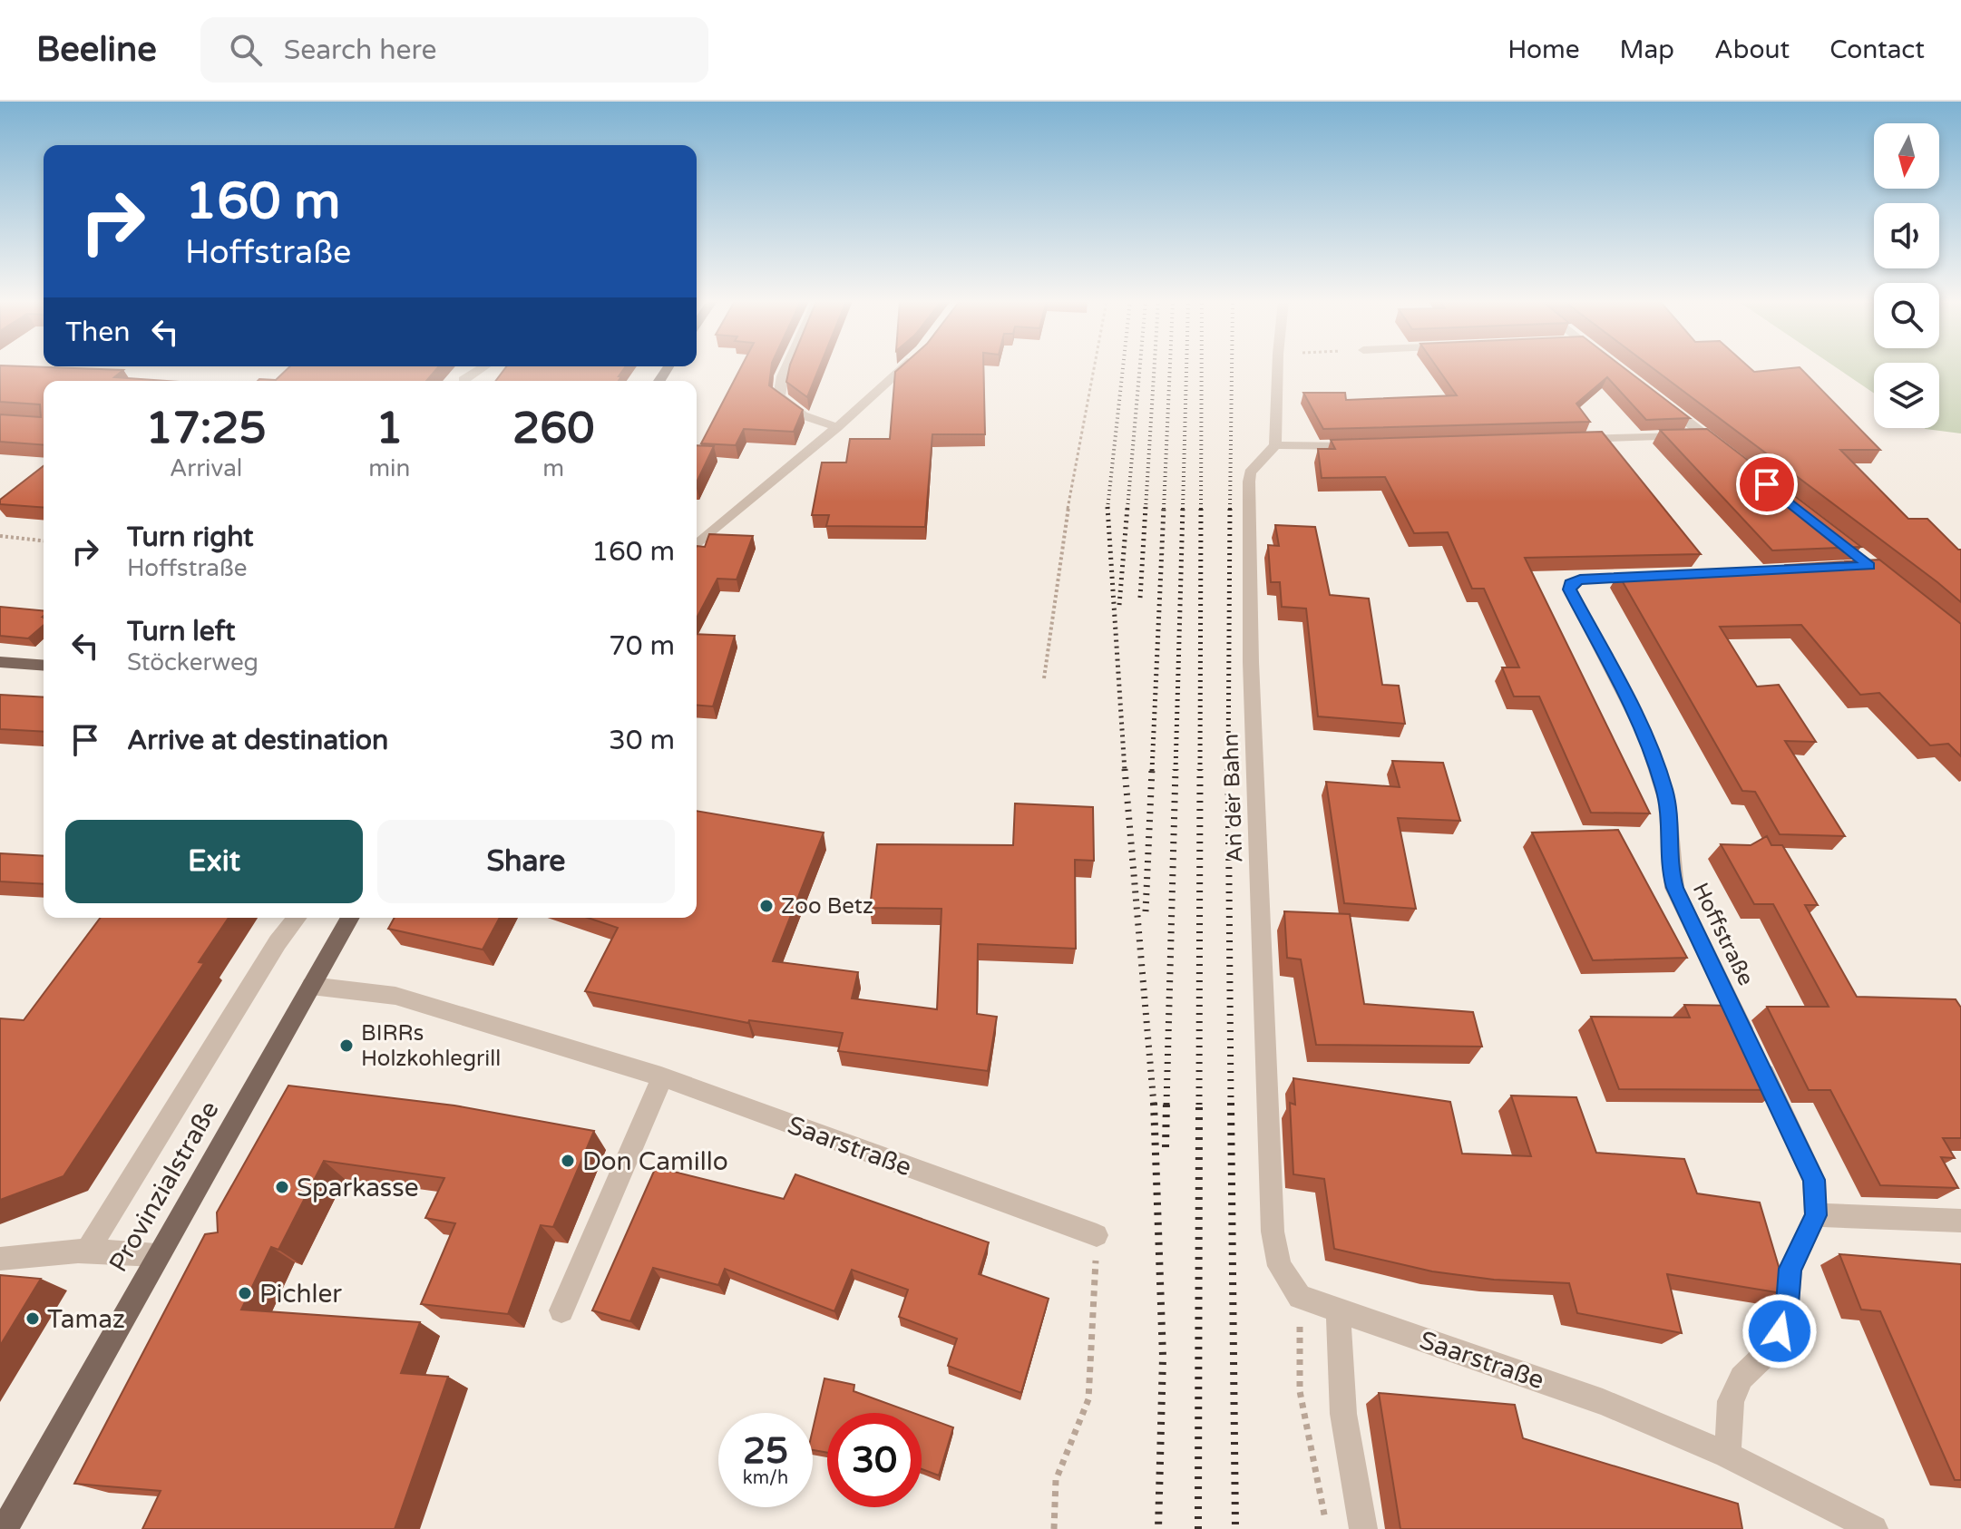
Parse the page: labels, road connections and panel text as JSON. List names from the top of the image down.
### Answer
{
  "streets": {
    "main road": ["Provinzialstraße"],
    "street": ["An der Bahn", "Hoffstraße", "Saarstraße"]
  },
  "crossings": [
    ["An der Bahn", "Saarstraße"],
    ["Hoffstraße", "Saarstraße"],
    ["Saarstraße", "Provinzialstraße"]
  ],
  "places": [
    "Zoo Betz",
    "BIRRs Holzkohlegrill",
    "Don Camillo",
    "Sparkasse",
    "Pichler",
    "Tamaz"
  ],
  "north": "bottom",
  "page": {
    "header": "Beeline",
    "search": "Search here",
    "nav": [
      "Home",
      "Map",
      "About",
      "Contact"
    ],
    "turn": ["160 m", "Hoffstraße"],
    "then": "Then",
    "eta": [
      "17:25",
      "Arrival",
      "1",
      "min",
      "260",
      "m"
    ],
    "list": [
      {
        "name": "Turn right",
        "note": "Hoffstraße",
        "value": "160 m"
      },
      {
        "name": "Turn left",
        "note": "Stöckerweg",
        "value": "70 m"
      },
      {
        "name": "Arrive at destination",
        "value": "30 m"
      }
    ],
    "buttons": ["Exit", "Share"],
    "speed": "25 km/h",
    "limit": "30"
  }
}
